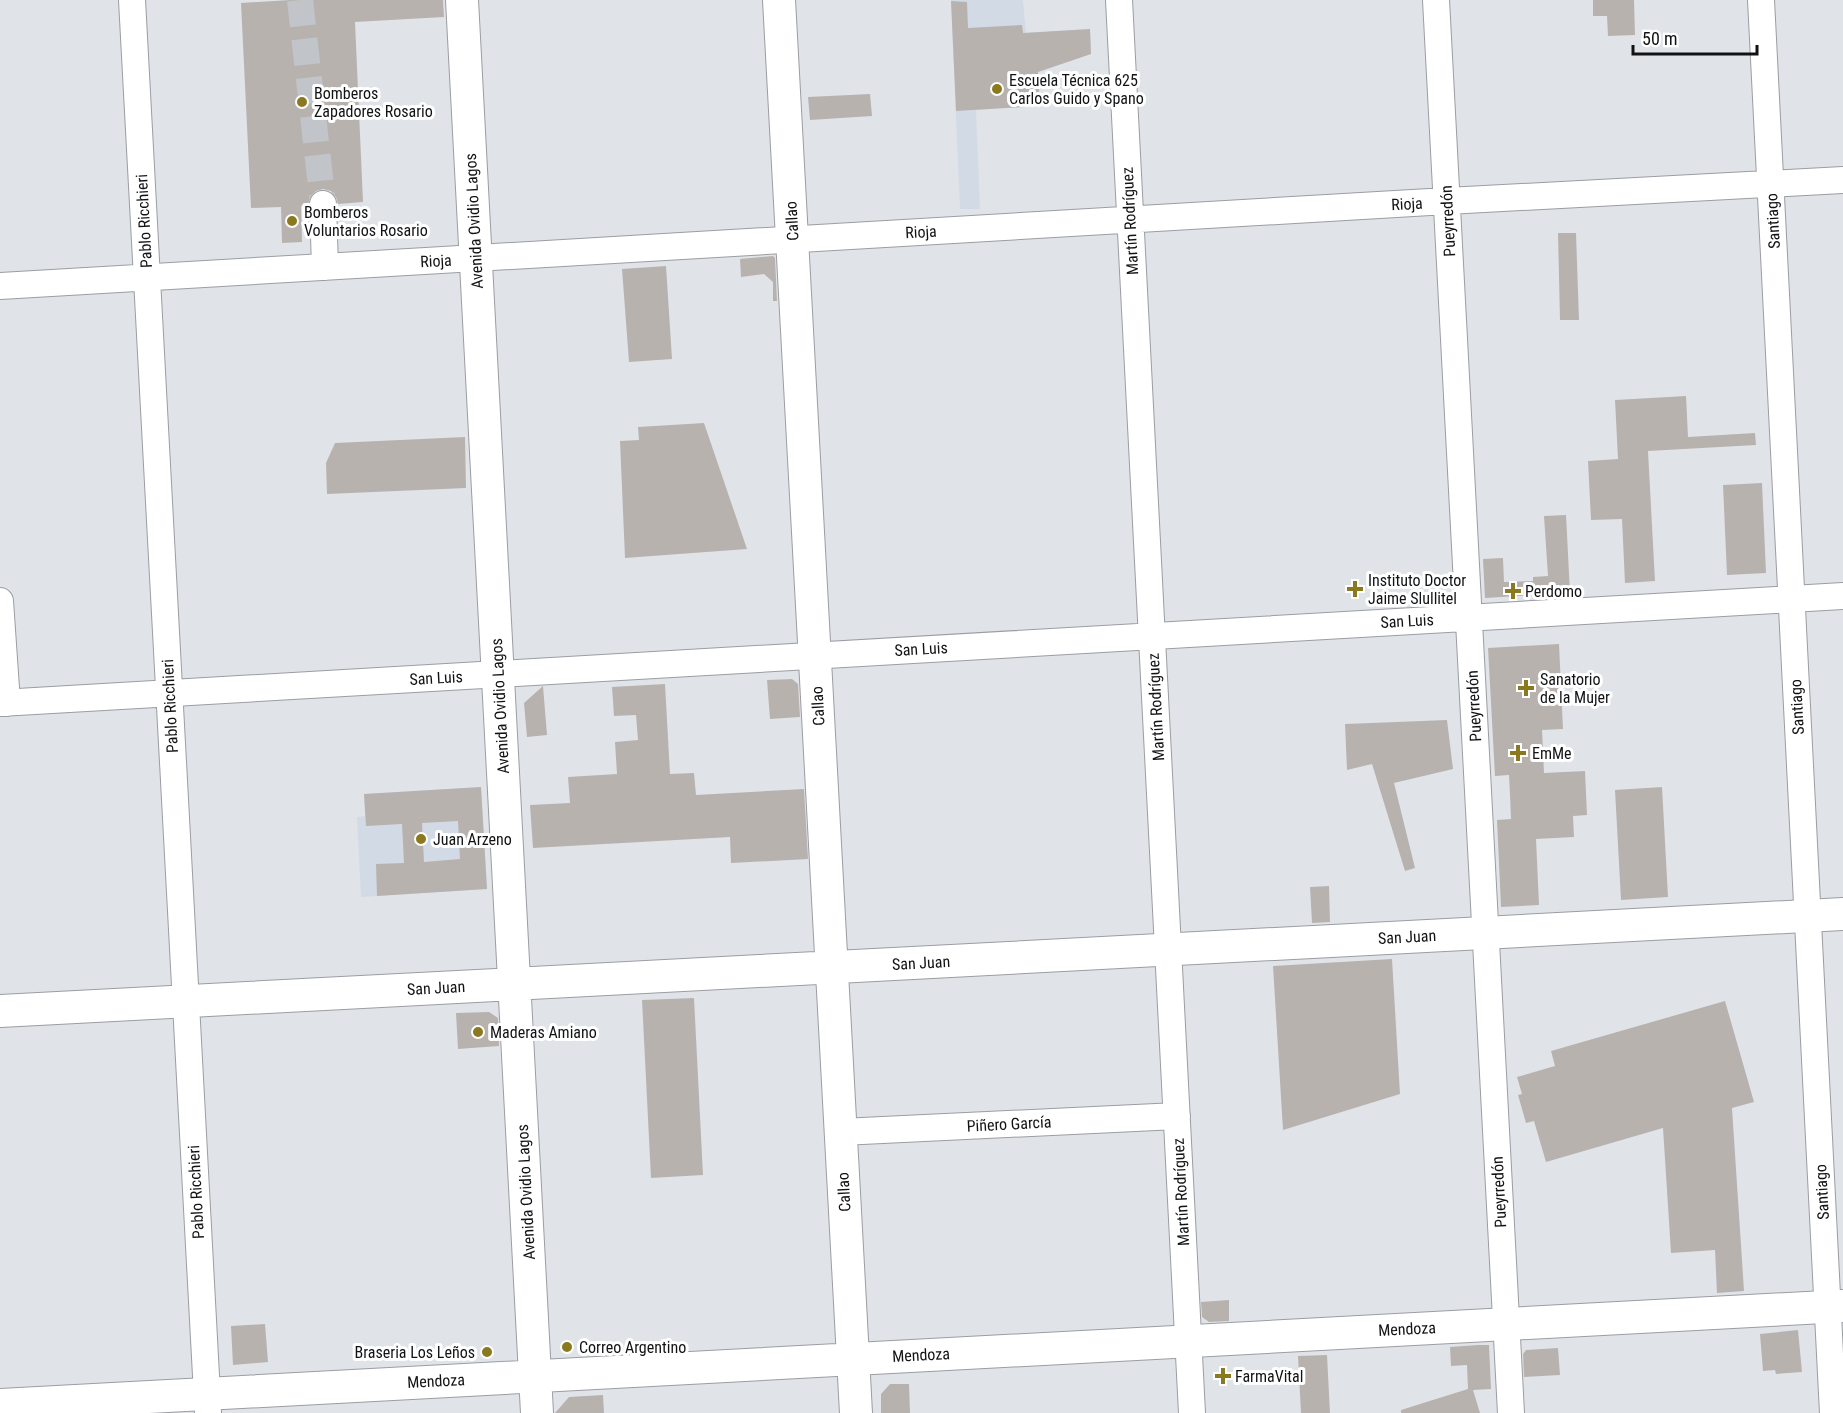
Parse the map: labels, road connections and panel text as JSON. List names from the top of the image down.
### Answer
{
  "streets": {
    "main road": [
      "Avenida Ovidio Lagos",
      "Callao",
      "San Juan",
      "Mendoza"
    ],
    "street": [
      "Rioja",
      "Pablo Ricchieri",
      "Martín Rodríguez",
      "Pueyrredón",
      "Santiago",
      "San Luis",
      "Piñero García"
    ]
  },
  "crossings": [
    ["Rioja", "Pablo Ricchieri"],
    ["Rioja", "Avenida Ovidio Lagos"],
    ["Rioja", "Callao"],
    ["Rioja", "Martín Rodríguez"],
    ["Rioja", "Pueyrredón"],
    ["Rioja", "Santiago"],
    ["Pablo Ricchieri", "San Luis"],
    ["Pablo Ricchieri", "San Juan"],
    ["Pablo Ricchieri", "Mendoza"],
    ["Avenida Ovidio Lagos", "San Luis"],
    ["Avenida Ovidio Lagos", "San Juan"],
    ["Avenida Ovidio Lagos", "Mendoza"],
    ["Callao", "San Luis"],
    ["Callao", "San Juan"],
    ["Callao", "Piñero García"],
    ["Callao", "Mendoza"],
    ["Martín Rodríguez", "San Luis"],
    ["Martín Rodríguez", "San Juan"],
    ["Martín Rodríguez", "Piñero García"],
    ["Martín Rodríguez", "Mendoza"],
    ["Pueyrredón", "San Luis"],
    ["Pueyrredón", "San Juan"],
    ["Pueyrredón", "Mendoza"],
    ["Santiago", "San Luis"],
    ["Santiago", "San Juan"],
    ["Santiago", "Mendoza"]
  ],
  "places": {
    "other": [
      "Escuela Técnica 625 Carlos Guido y Spano",
      "Bomberos Zapadores Rosario",
      "Bomberos Voluntarios Rosario",
      "Juan Arzeno",
      "Maderas Amiano",
      "Correo Argentino",
      "Braseria Los Leños"
    ],
    "health": [
      "Instituto Doctor Jaime Slullitel",
      "Perdomo",
      "Sanatorio de la Mujer",
      "EmMe",
      "FarmaVital"
    ]
  },
  "scale_bar": "50 m"
}
